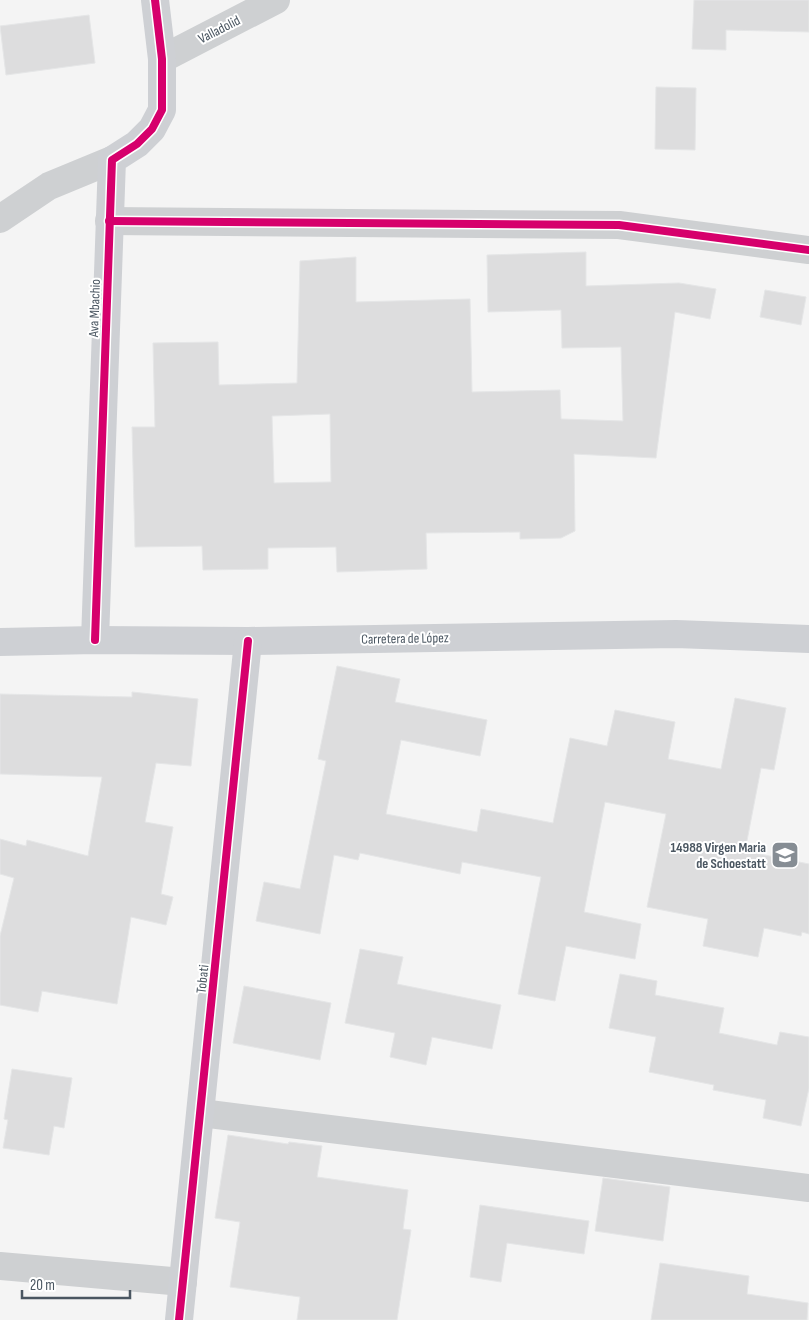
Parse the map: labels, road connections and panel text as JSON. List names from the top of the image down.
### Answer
{
  "streets": {
    "street": [
      "Valladolid",
      "Ava Mbachio",
      "Carretera de López",
      "Tobati"
    ]
  },
  "crossings": [
    ["Ava Mbachio", "Carretera de López"],
    ["Carretera de López", "Tobati"]
  ],
  "places": {
    "school or university": ["14988 Virgen Maria de Schoestatt"]
  },
  "scale_bar": "20 m"
}
